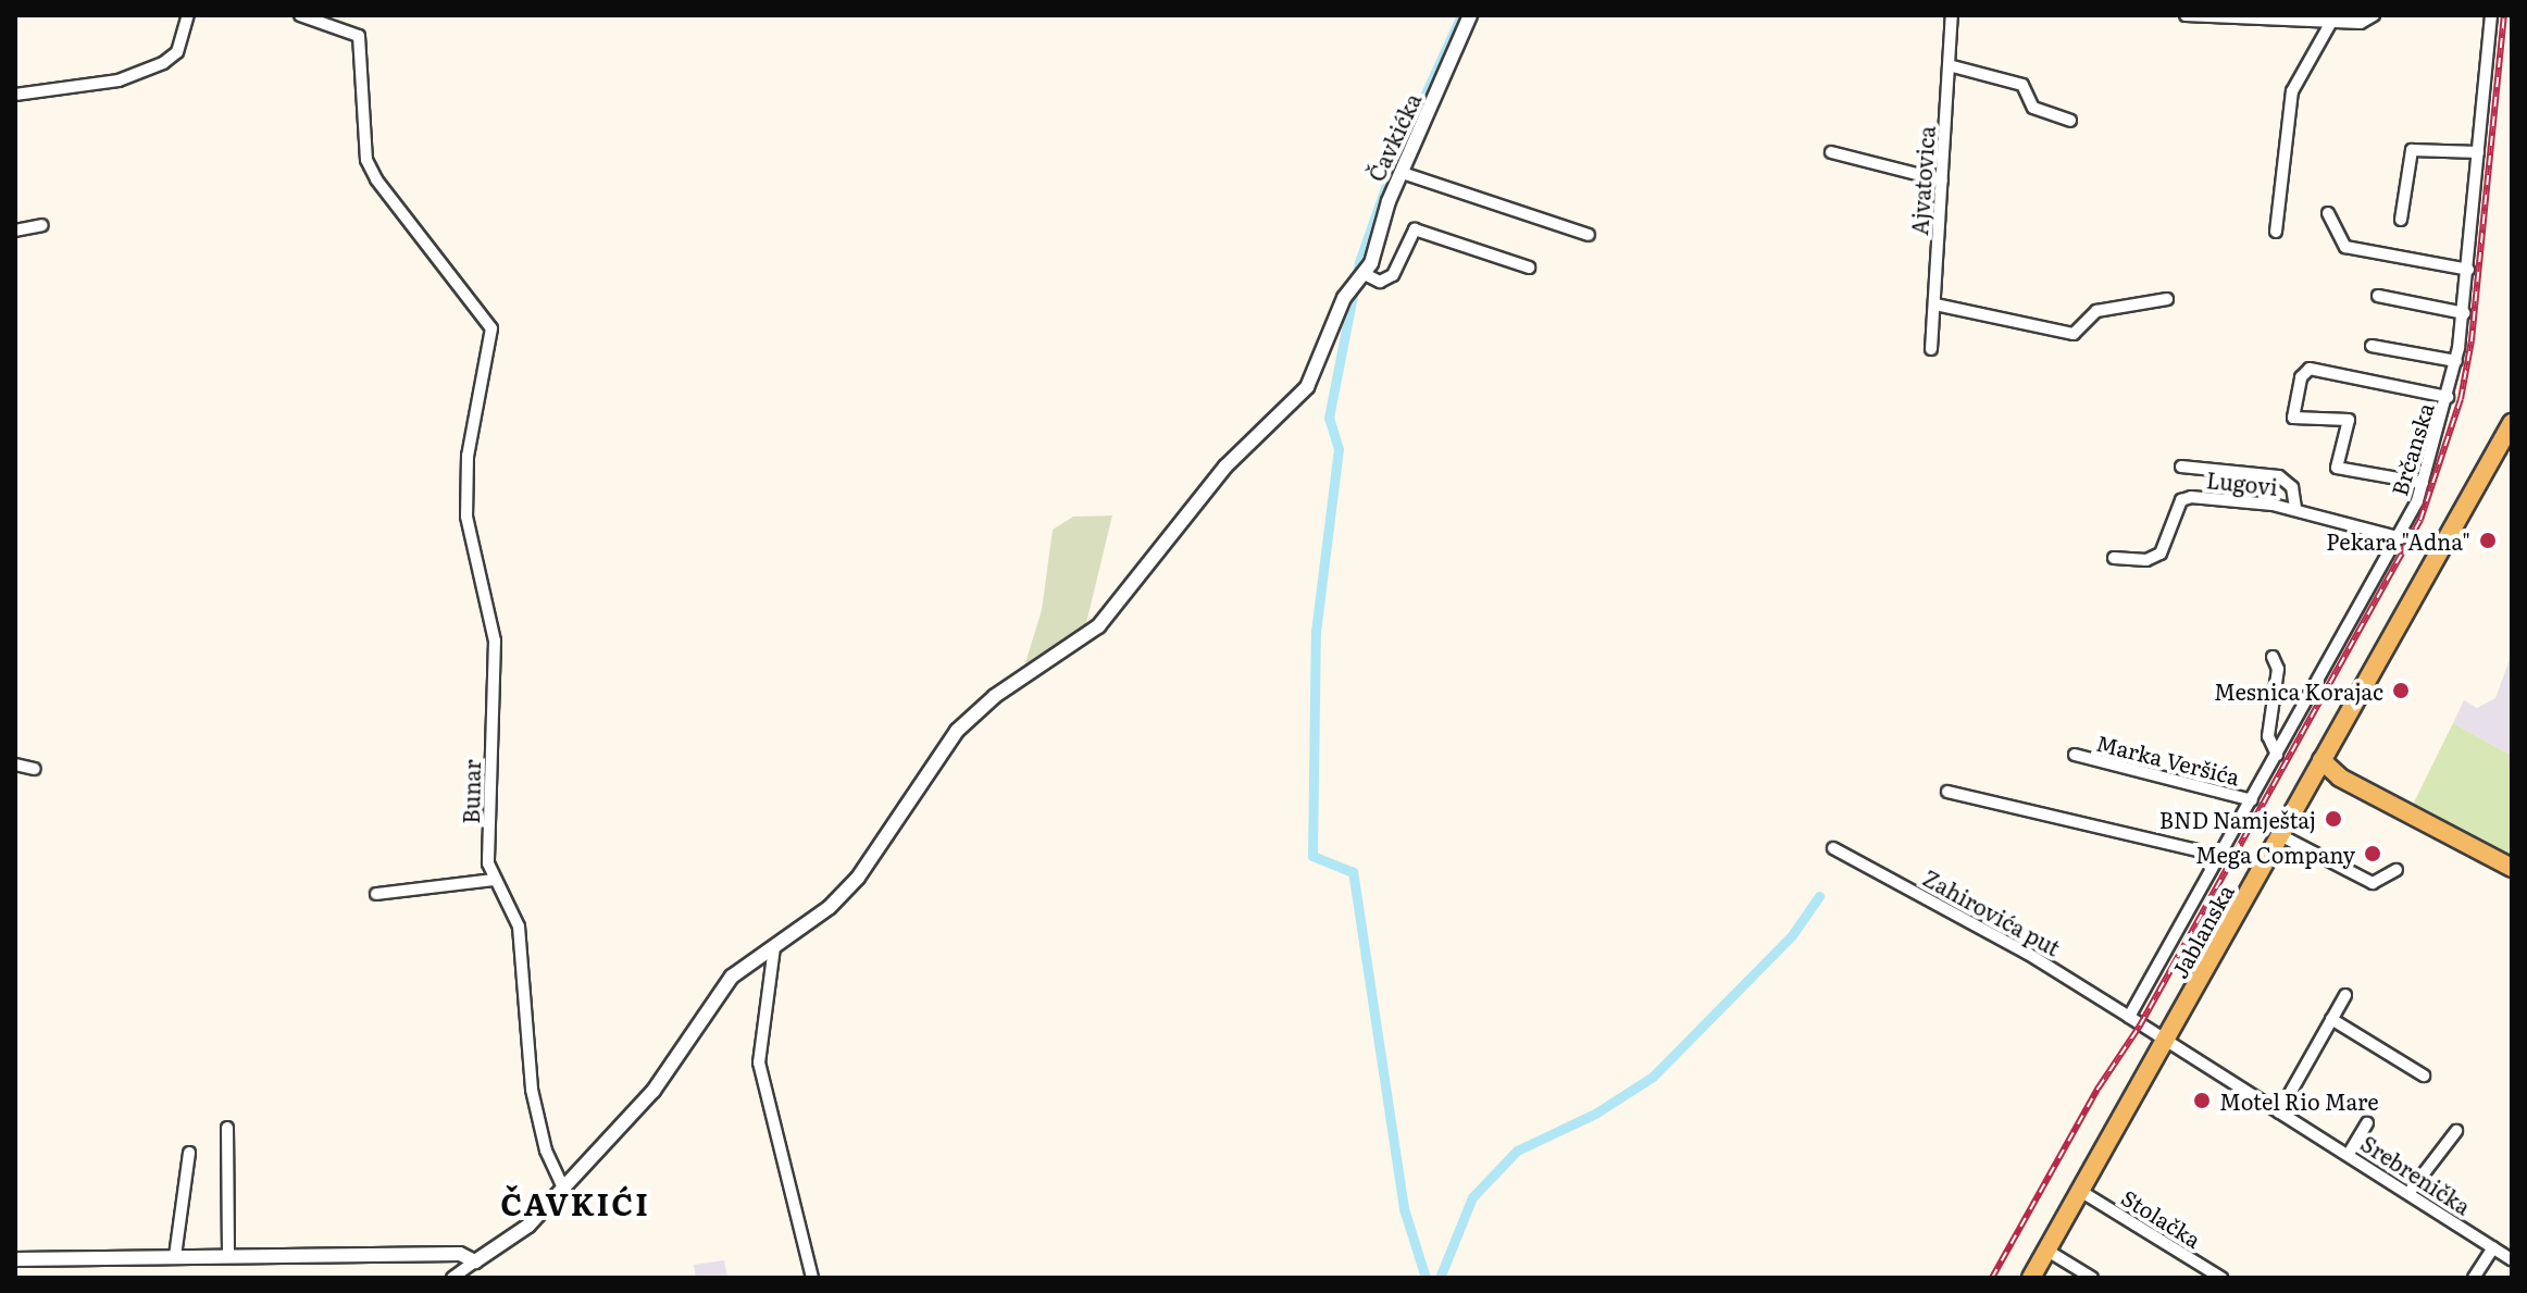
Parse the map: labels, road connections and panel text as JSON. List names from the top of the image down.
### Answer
{
  "streets": {
    "main road": ["Jablanska"],
    "street": [
      "Čavkićka",
      "Ajvatovica",
      "Brčanska",
      "Lugovi",
      "Marka Veršića",
      "Bunar",
      "Zahirovića put",
      "Srebrenička",
      "Stolačka"
    ]
  },
  "crossings": [
    ["Čavkićka", "Bunar"],
    ["Brčanska", "Lugovi"],
    ["Brčanska", "Marka Veršića"],
    ["Brčanska", "Zahirovića put"],
    ["Brčanska", "Srebrenička"],
    ["Zahirovića put", "Srebrenička"],
    ["Jablanska", "Srebrenička"],
    ["Jablanska", "Stolačka"]
  ],
  "districts": ["ČAVKIĆI"],
  "places": [
    "Pekara \"Adna\"",
    "Mesnica Korajac",
    "BND Namještaj",
    "Mega Company",
    "Motel Rio Mare"
  ]
}
